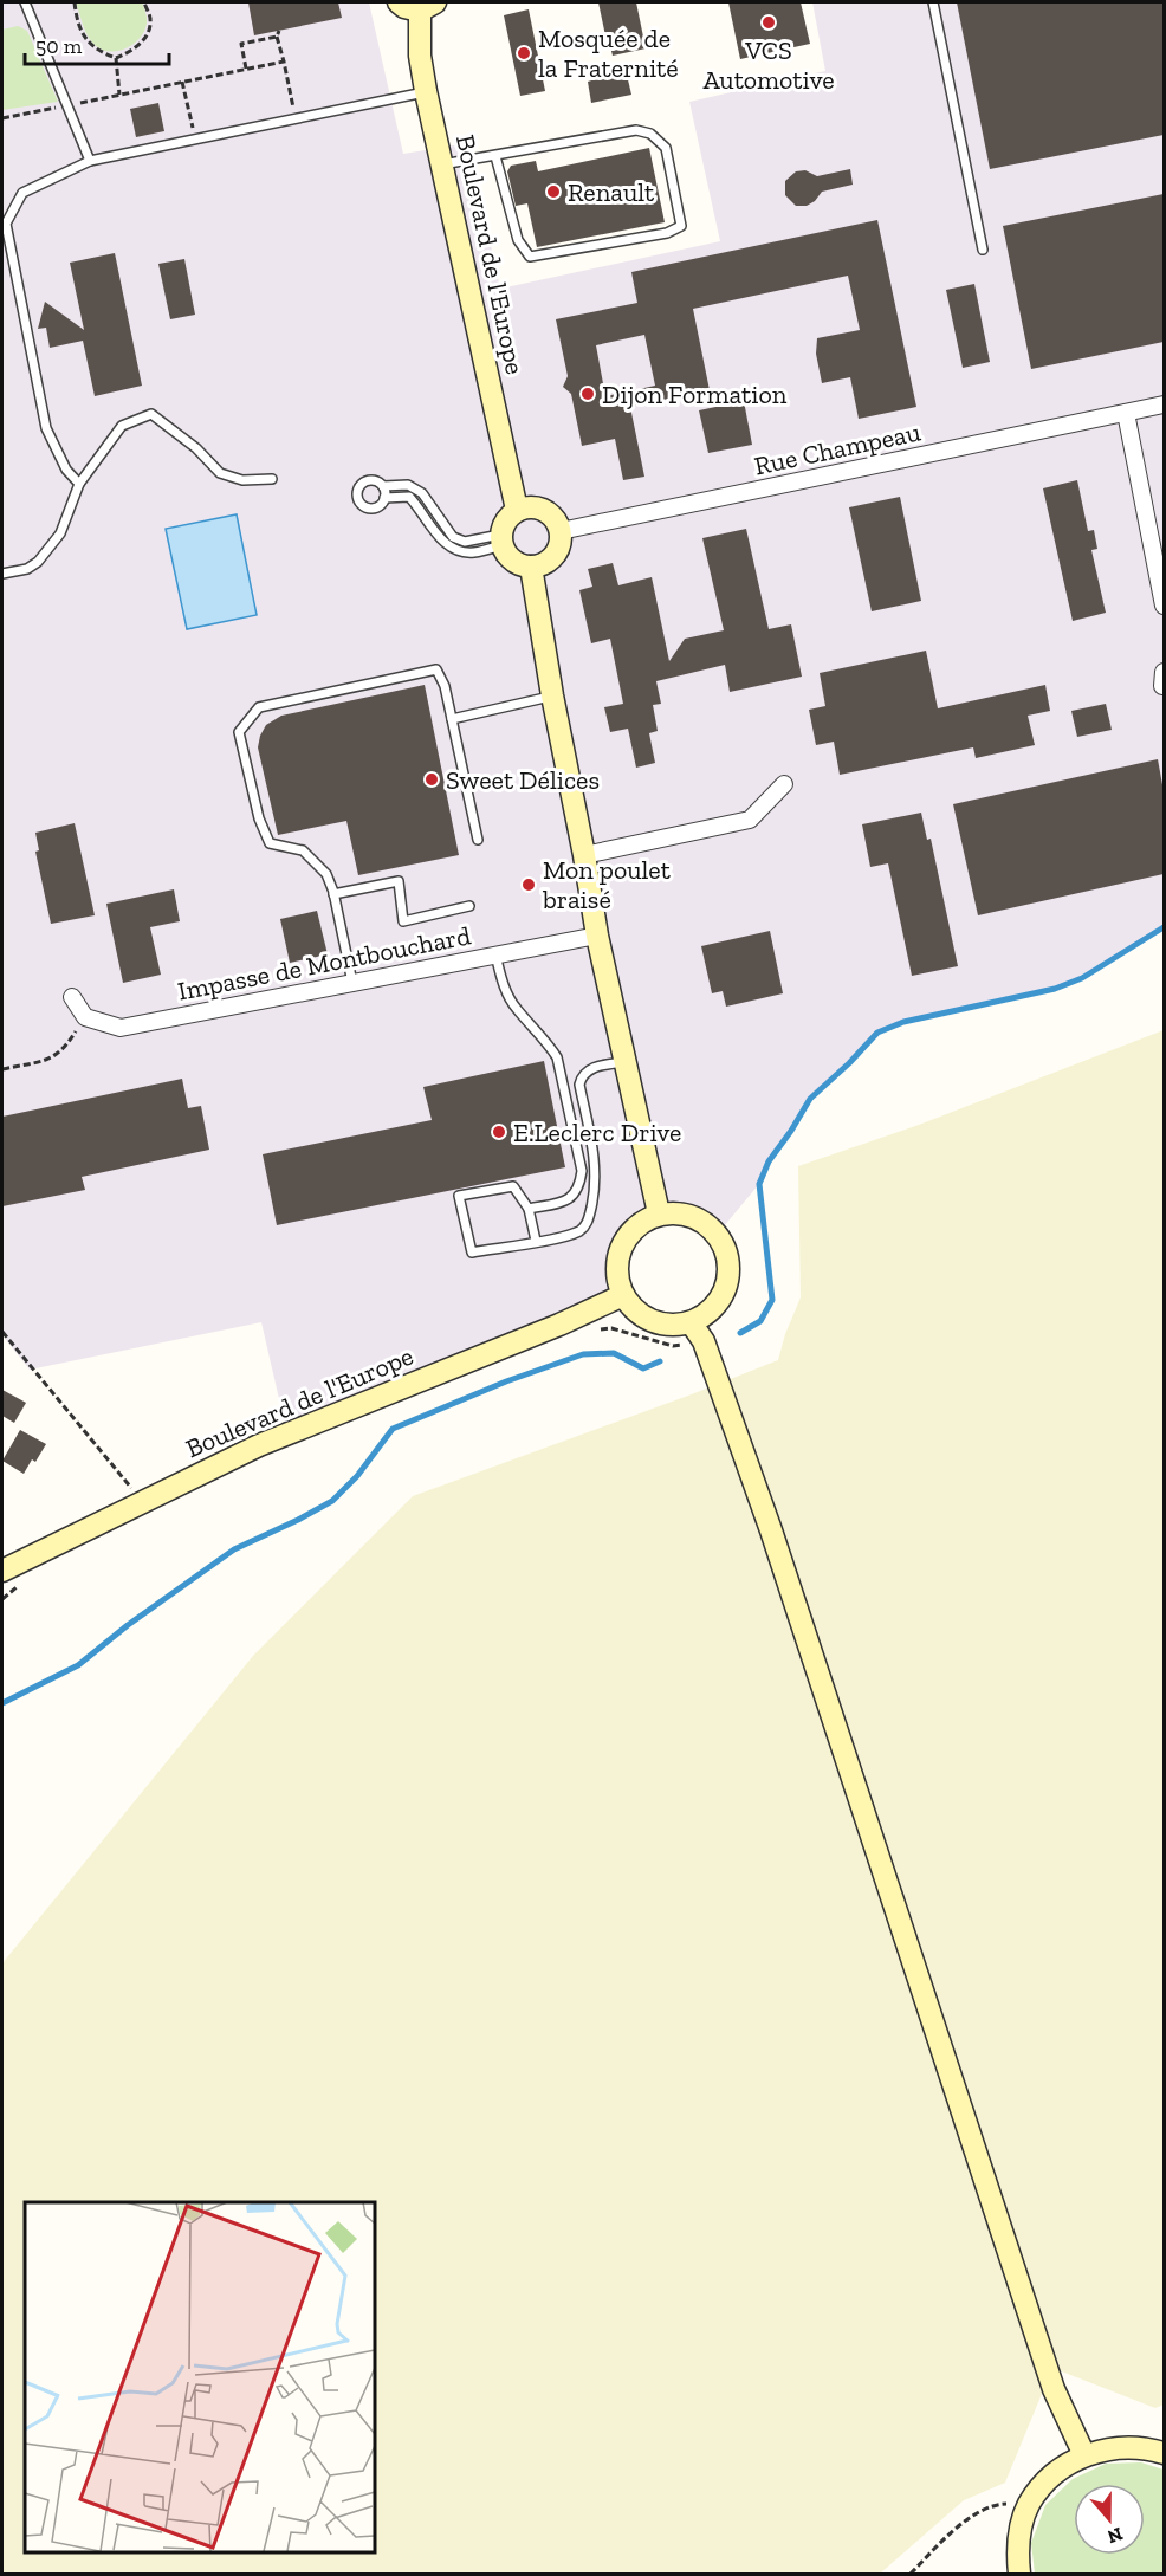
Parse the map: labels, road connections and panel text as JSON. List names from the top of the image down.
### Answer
{
  "streets": {
    "street": ["Boulevard de l'Europe", "Rue Champeau", "Impasse de Montbouchard"]
  },
  "crossings": [
    ["Boulevard de l'Europe", "Rue Champeau"]
  ],
  "places": [
    "VCS Automotive",
    "Mosquée de la Fraternité",
    "Renault",
    "Dijon Formation",
    "Sweet Délices",
    "Mon poulet braisé",
    "E.Leclerc Drive"
  ],
  "scale_bar": "50 m",
  "north": "bottom"
}
